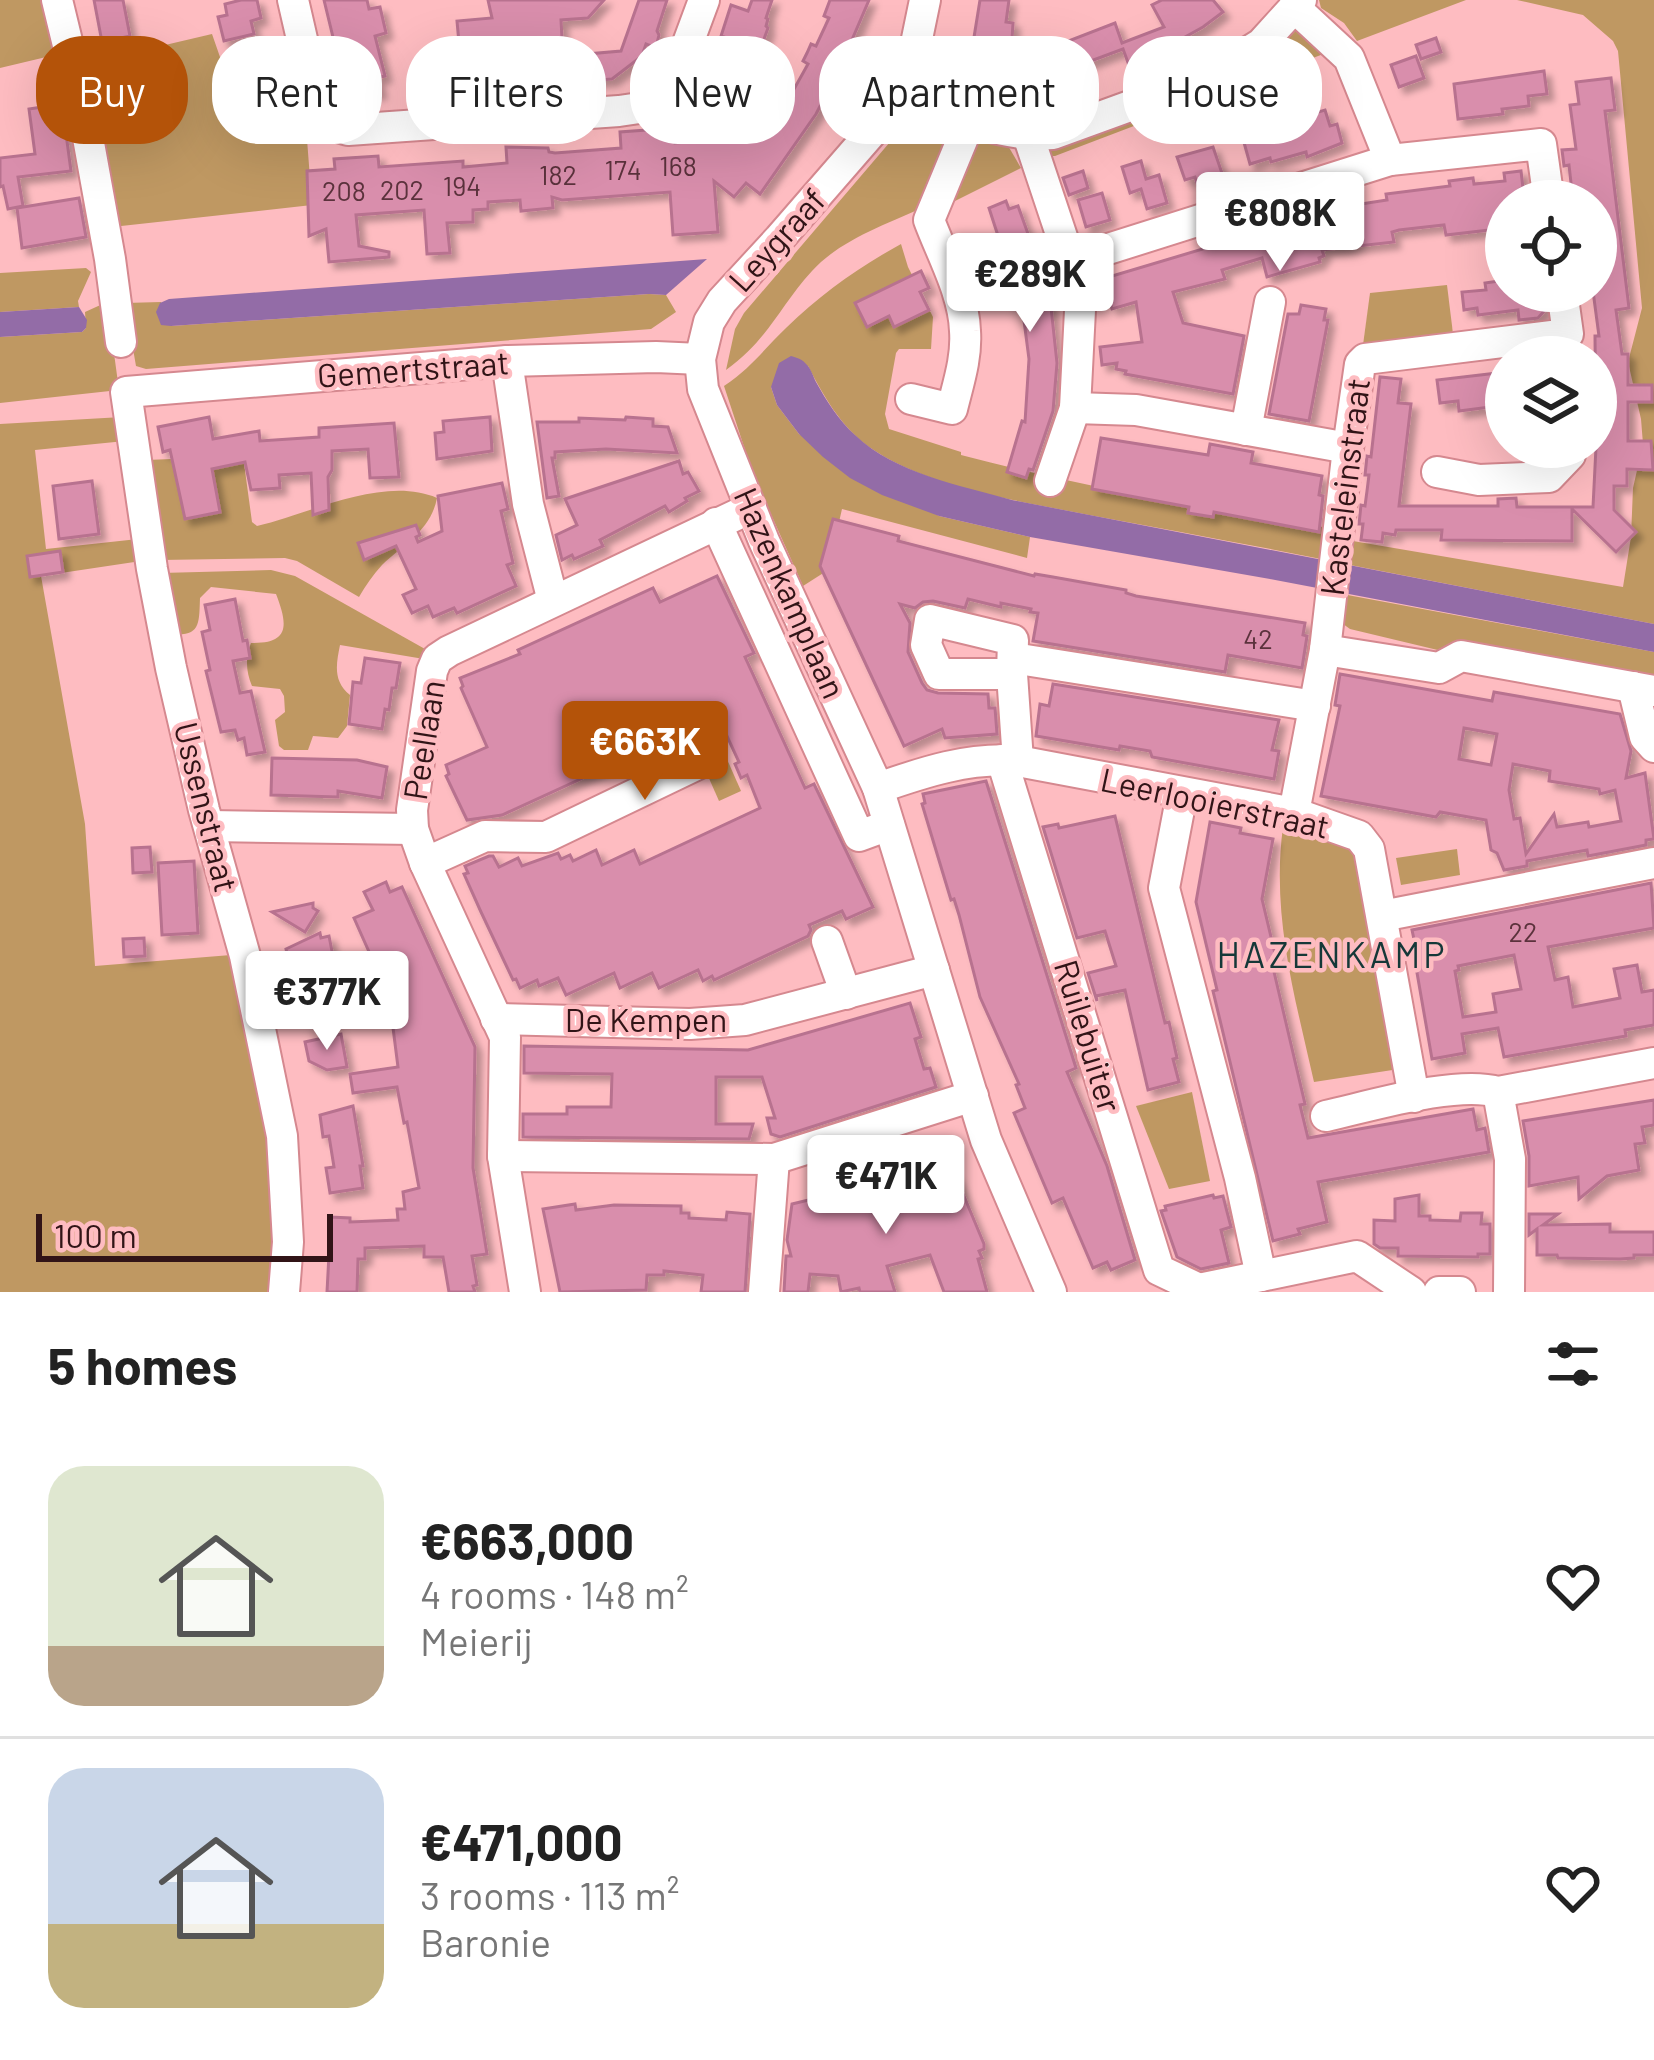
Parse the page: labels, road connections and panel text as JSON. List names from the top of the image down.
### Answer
{
  "streets": {
    "street": [
      "Leygraaf",
      "Gemertstraat",
      "Kasteleinstraat",
      "Hazenkamplaan",
      "Peellaan",
      "Leerlooierstraat",
      "Ussenstraat",
      "De Kempen",
      "Ruilebuiter"
    ]
  },
  "crossings": [
    ["Leygraaf", "Gemertstraat"],
    ["Leygraaf", "Hazenkamplaan"],
    ["Gemertstraat", "Hazenkamplaan"],
    ["Gemertstraat", "Ussenstraat"],
    ["Kasteleinstraat", "Leerlooierstraat"],
    ["Hazenkamplaan", "Peellaan"],
    ["Hazenkamplaan", "Leerlooierstraat"],
    ["Hazenkamplaan", "De Kempen"],
    ["Peellaan", "De Kempen"],
    ["Leerlooierstraat", "Ruilebuiter"]
  ],
  "districts": ["HAZENKAMP"],
  "house_numbers": [
    "168",
    "174",
    "182",
    "194",
    "202",
    "208",
    "42",
    "22"
  ],
  "scale_bar": "100 m",
  "page": {
    "chip": [
      "Buy",
      "Rent",
      "Filters",
      "New",
      "Apartment",
      "House"
    ],
    "price": [
      "€808K",
      "€289K",
      "€663K",
      "€377K",
      "€471K"
    ],
    "scale": "100 m",
    "heading": "5 homes",
    "list": [
      {
        "name": "€663,000",
        "note": "4 rooms · 148 m² · Meierij"
      },
      {
        "name": "€471,000",
        "note": "3 rooms · 113 m² · Baronie"
      }
    ]
  }
}
